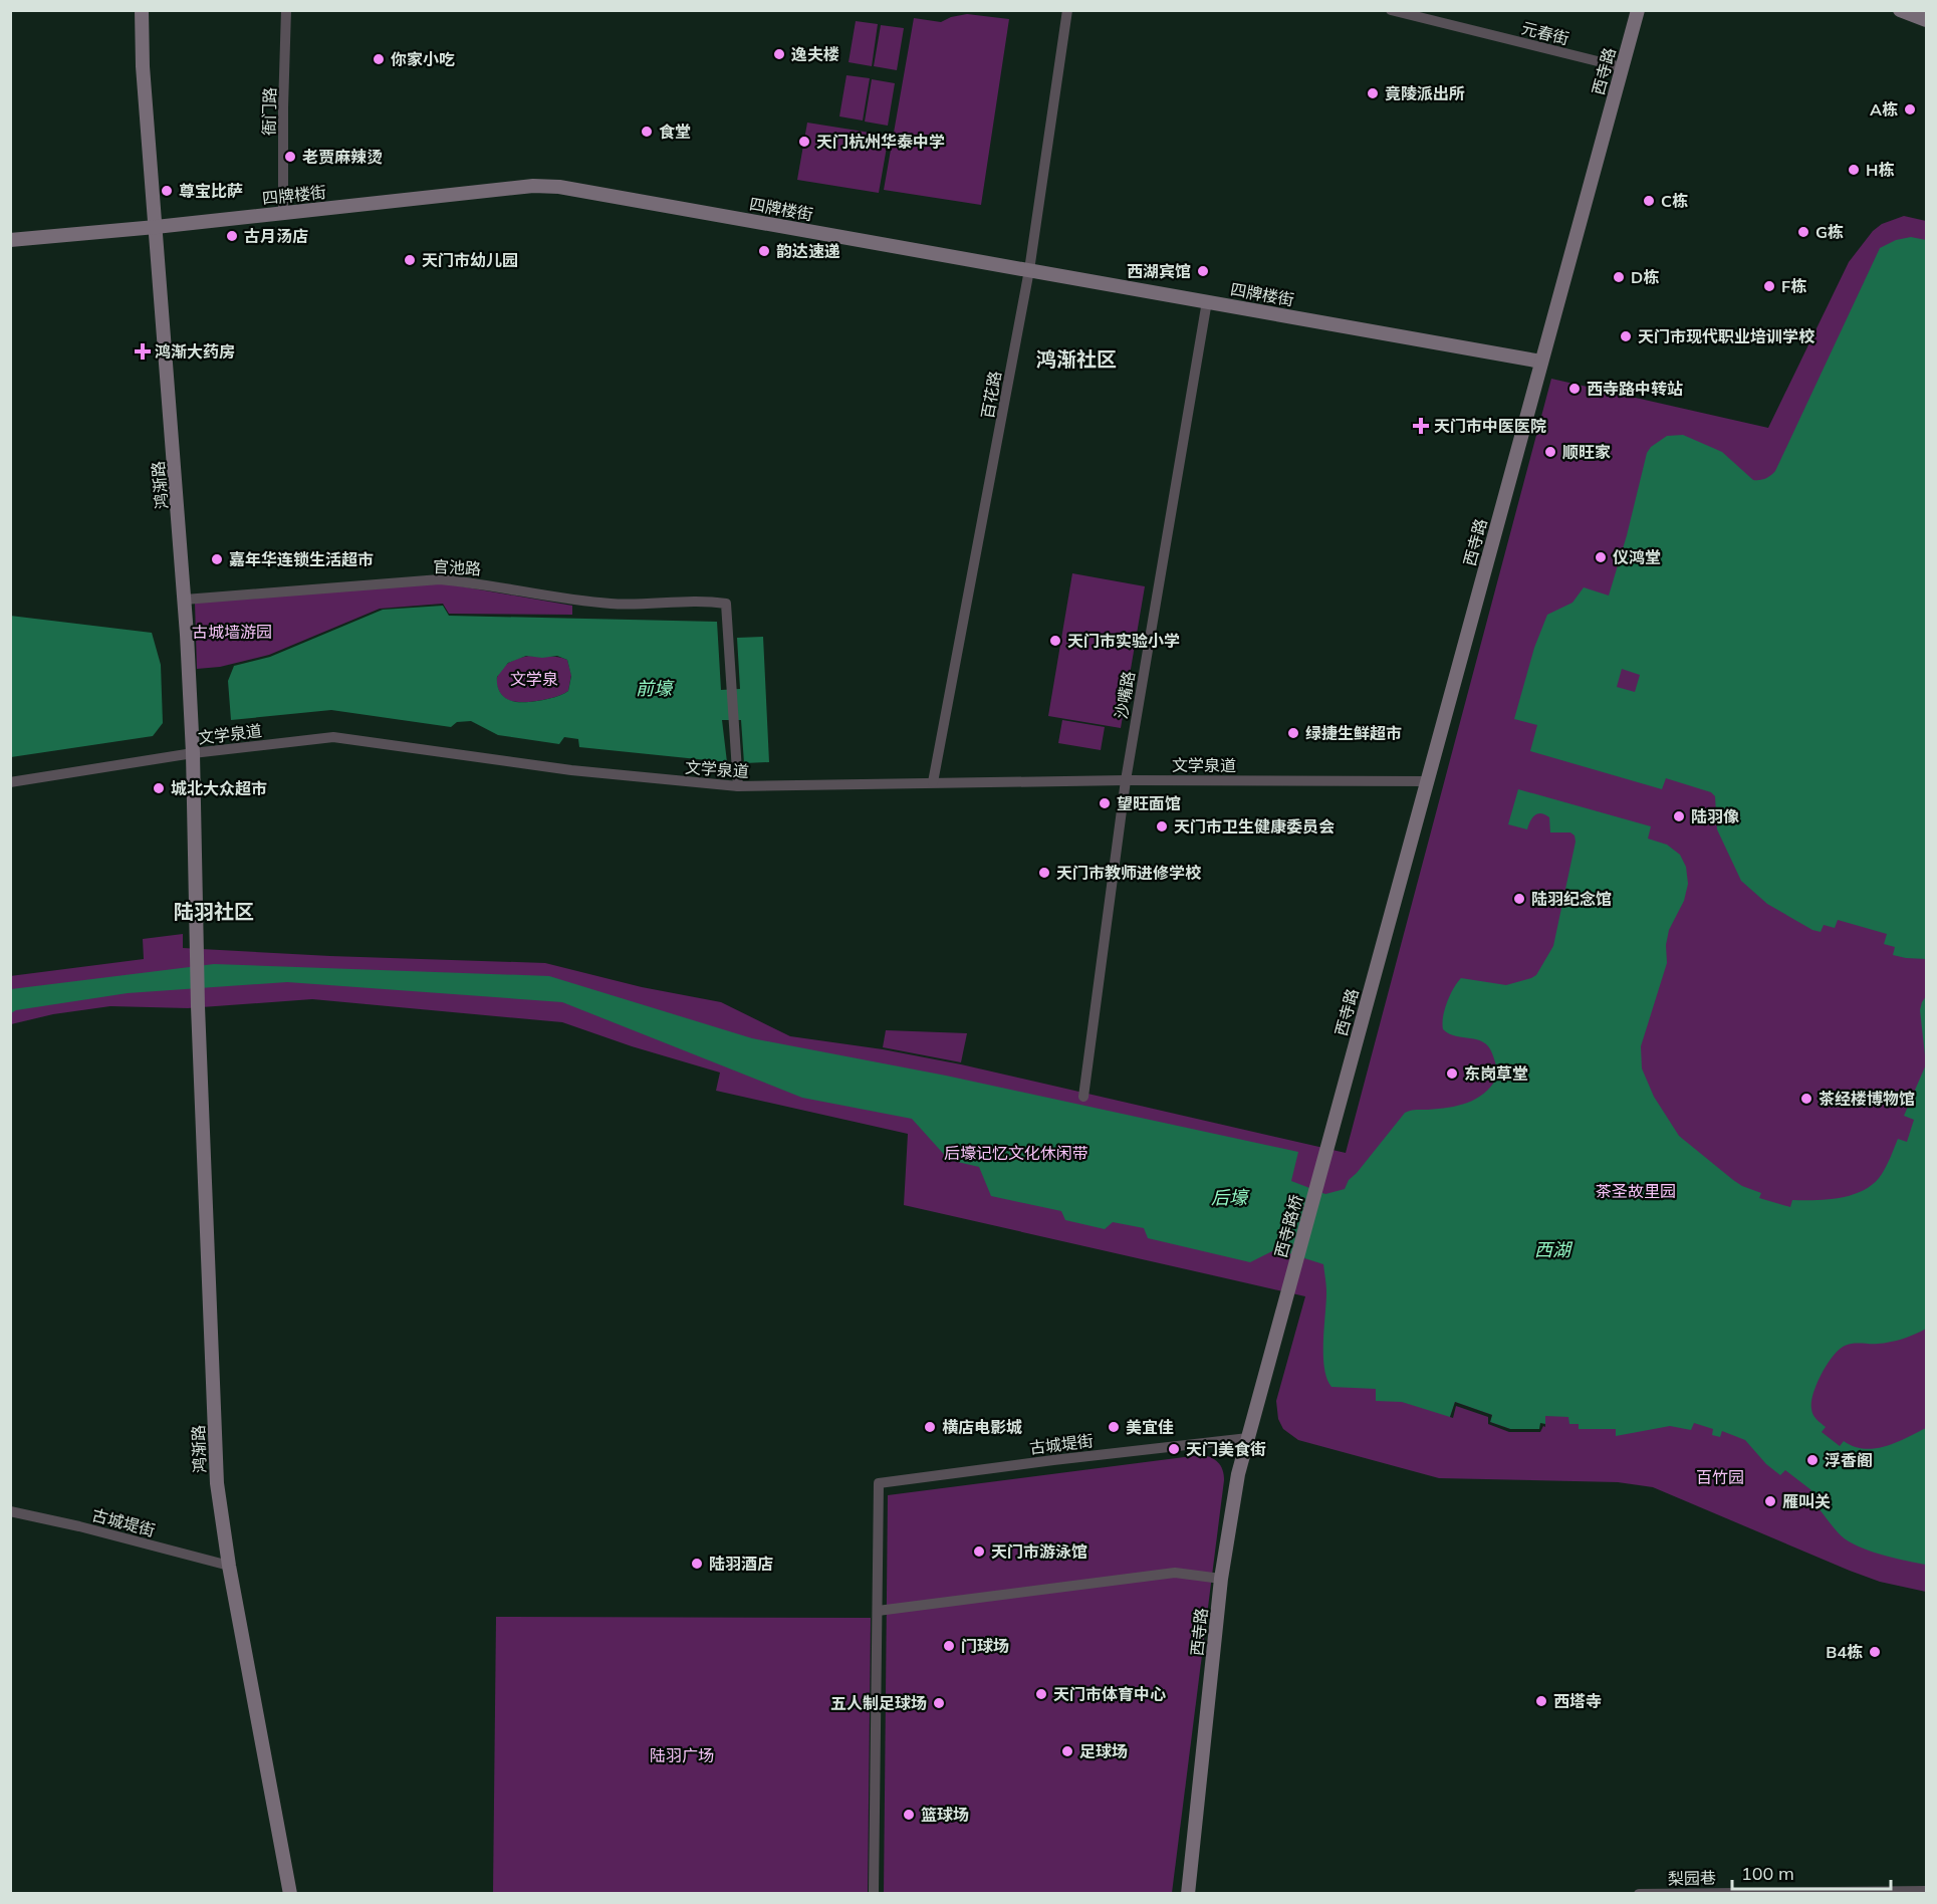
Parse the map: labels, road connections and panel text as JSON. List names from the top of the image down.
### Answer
{
  "streets": {
    "street": [
      "元春街",
      "西寺路",
      "衙门路",
      "四牌楼街",
      "百花路",
      "鸿渐路",
      "官池路",
      "沙嘴路",
      "文学泉道",
      "西寺路桥",
      "古城堤街",
      "梨园巷"
    ]
  },
  "crossings": [
    ["元春街", "西寺路"],
    ["西寺路", "四牌楼街"],
    ["西寺路", "文学泉道"],
    ["西寺路", "西寺路桥"],
    ["西寺路", "古城堤街"],
    ["衙门路", "四牌楼街"],
    ["四牌楼街", "百花路"],
    ["四牌楼街", "鸿渐路"],
    ["四牌楼街", "沙嘴路"],
    ["百花路", "文学泉道"],
    ["鸿渐路", "官池路"],
    ["鸿渐路", "文学泉道"],
    ["鸿渐路", "古城堤街"],
    ["官池路", "文学泉道"],
    ["沙嘴路", "文学泉道"]
  ],
  "districts": ["鸿渐社区", "陆羽社区"],
  "water": ["前壕", "后壕", "西湖"],
  "parks": [
    "古城墙游园",
    "文学泉",
    "后壕记忆文化休闲带",
    "茶圣故里园",
    "百竹园",
    "陆羽广场"
  ],
  "places": {
    "other": [
      "逸夫楼",
      "你家小吃",
      "竟陵派出所",
      "A栋",
      "食堂",
      "天门杭州华泰中学",
      "老贾麻辣烫",
      "H栋",
      "尊宝比萨",
      "C栋",
      "G栋",
      "古月汤店",
      "韵达速递",
      "天门市幼儿园",
      "西湖宾馆",
      "D栋",
      "F栋",
      "天门市现代职业培训学校",
      "西寺路中转站",
      "顺旺家",
      "仪鸿堂",
      "嘉年华连锁生活超市",
      "天门市实验小学",
      "绿捷生鲜超市",
      "城北大众超市",
      "望旺面馆",
      "陆羽像",
      "天门市卫生健康委员会",
      "天门市教师进修学校",
      "陆羽纪念馆",
      "东岗草堂",
      "茶经楼博物馆",
      "横店电影城",
      "美宜佳",
      "天门美食街",
      "浮香阁",
      "雁叫关",
      "天门市游泳馆",
      "陆羽酒店",
      "门球场",
      "B4栋",
      "天门市体育中心",
      "西塔寺",
      "五人制足球场",
      "足球场",
      "篮球场"
    ],
    "health": ["鸿渐大药房", "天门市中医医院"]
  },
  "scale_bar": "100 m"
}
